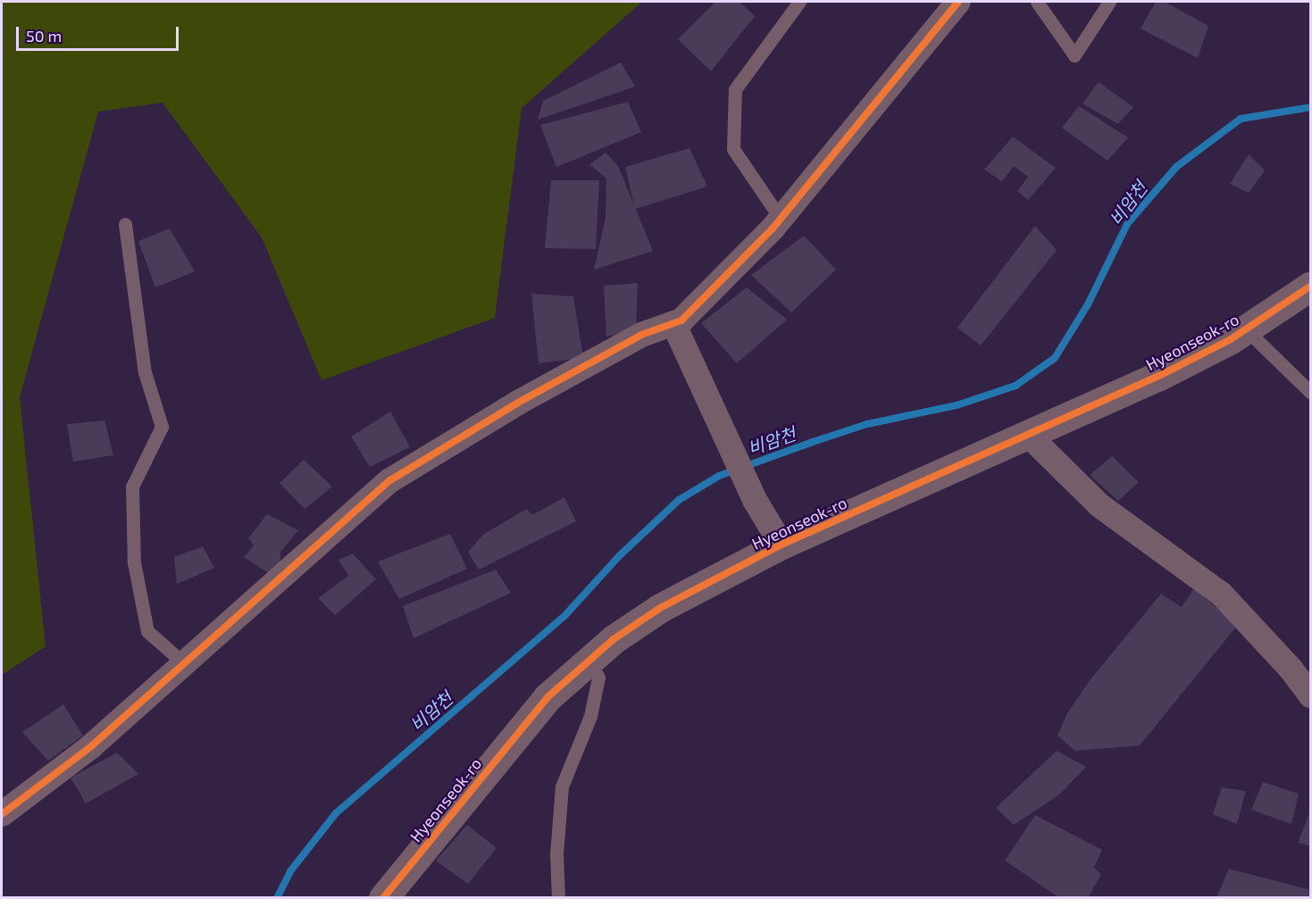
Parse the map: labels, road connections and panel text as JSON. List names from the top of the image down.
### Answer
{
  "streets": {
    "street": ["Hyeonseok-ro"]
  },
  "water": ["비암천"],
  "scale_bar": "50 m"
}
